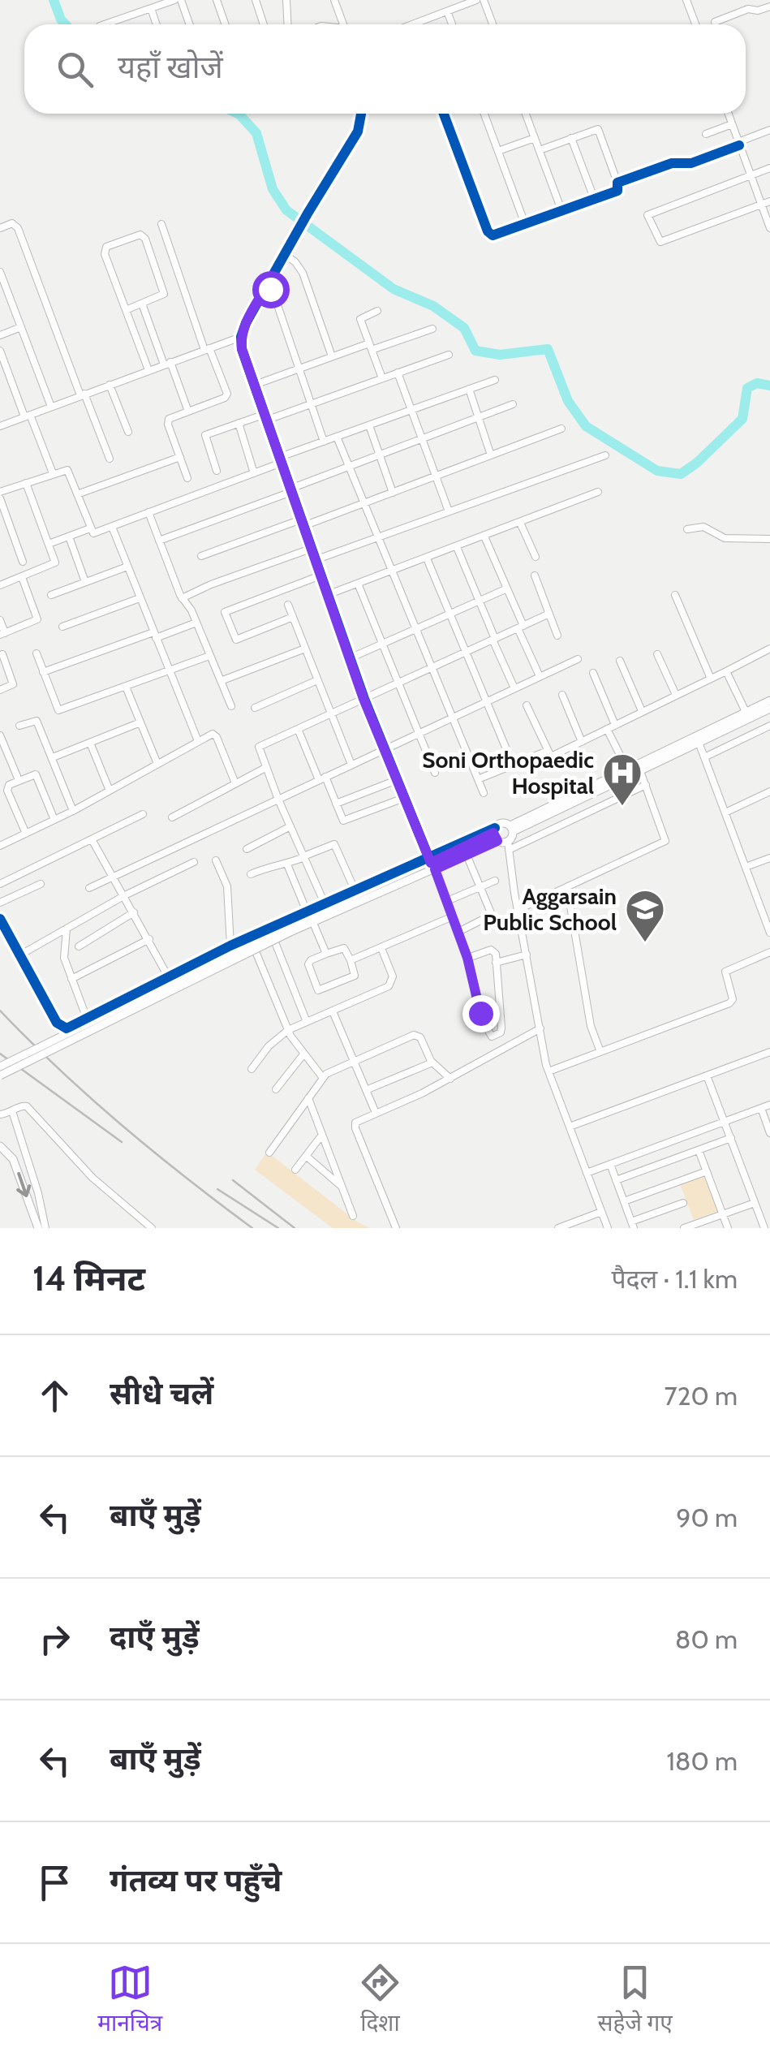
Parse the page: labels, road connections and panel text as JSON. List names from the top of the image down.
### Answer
{
  "places": {
    "hospital": ["Soni Orthopaedic Hospital"],
    "school or university": ["Aggarsain Public School"]
  },
  "page": {
    "search": "यहाँ खोजें",
    "heading": ["14 मिनट", "पैदल · 1.1 km"],
    "list": [
      ["सीधे चलें", "720 m"],
      ["बाएँ मुड़ें", "90 m"],
      ["दाएँ मुड़ें", "80 m"],
      ["बाएँ मुड़ें", "180 m"],
      "गंतव्य पर पहुँचे"
    ],
    "nav": ["मानचित्र", "दिशा", "सहेजे गए"]
  }
}
